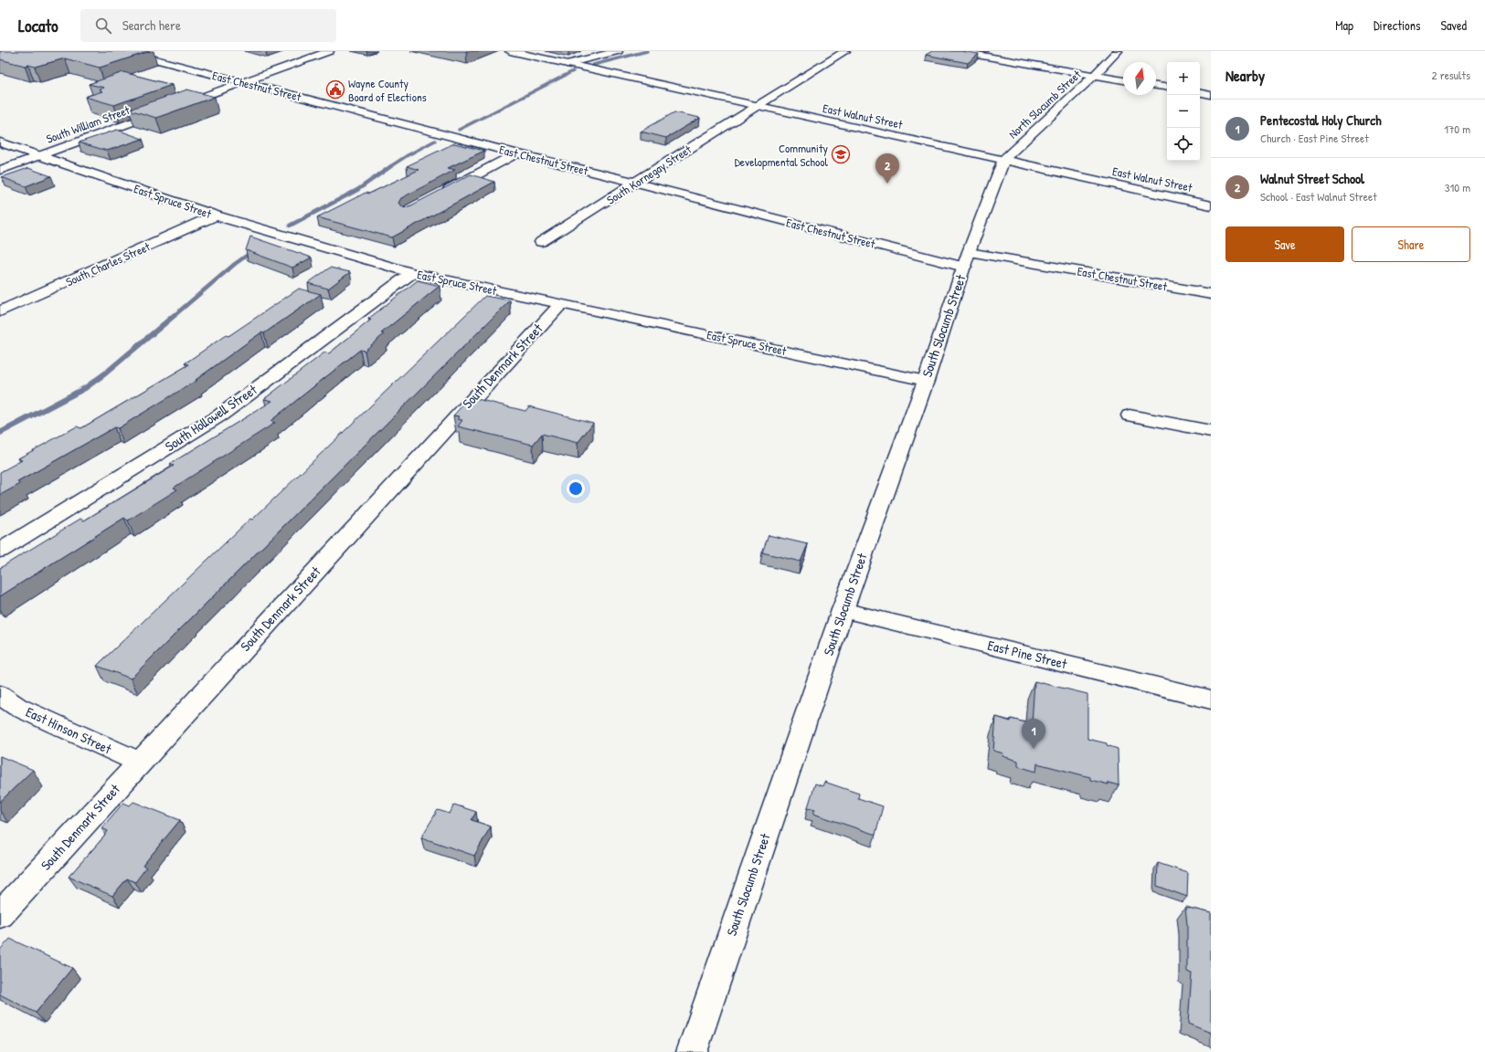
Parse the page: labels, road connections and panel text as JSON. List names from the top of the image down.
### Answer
{
  "streets": {
    "street": [
      "East Chestnut Street",
      "North Slocumb Street",
      "East Walnut Street",
      "South William Street",
      "South Kornegay Street",
      "East Spruce Street",
      "South Charles Street",
      "South Slocumb Street",
      "South Denmark Street",
      "South Hollowell Street",
      "East Pine Street",
      "East Hinson Street"
    ]
  },
  "crossings": [
    ["East Chestnut Street", "South William Street"],
    ["East Chestnut Street", "South Kornegay Street"],
    ["East Chestnut Street", "South Slocumb Street"],
    ["North Slocumb Street", "East Walnut Street"],
    ["North Slocumb Street", "South Slocumb Street"],
    ["East Walnut Street", "South Kornegay Street"],
    ["East Walnut Street", "South Slocumb Street"],
    ["South William Street", "East Spruce Street"],
    ["East Spruce Street", "South Charles Street"],
    ["East Spruce Street", "South Slocumb Street"],
    ["East Spruce Street", "South Denmark Street"],
    ["East Spruce Street", "South Hollowell Street"],
    ["South Slocumb Street", "East Pine Street"],
    ["South Denmark Street", "East Hinson Street"]
  ],
  "places": {
    "public building": ["Wayne County Board of Elections"],
    "school or university": ["Community Developmental School"]
  },
  "north": "top",
  "page": {
    "header": "Locato",
    "search": "Search here",
    "nav": ["Map", "Directions", "Saved"],
    "heading": ["Nearby", "2 results"],
    "map_buttons": ["+", "−"],
    "list": [
      {
        "mark": "1",
        "name": "Pentecostal Holy Church",
        "note": "Church · East Pine Street",
        "value": "170 m"
      },
      {
        "mark": "2",
        "name": "Walnut Street School",
        "note": "School · East Walnut Street",
        "value": "310 m"
      }
    ],
    "pins": ["2", "1"],
    "buttons": ["Save", "Share"]
  }
}
